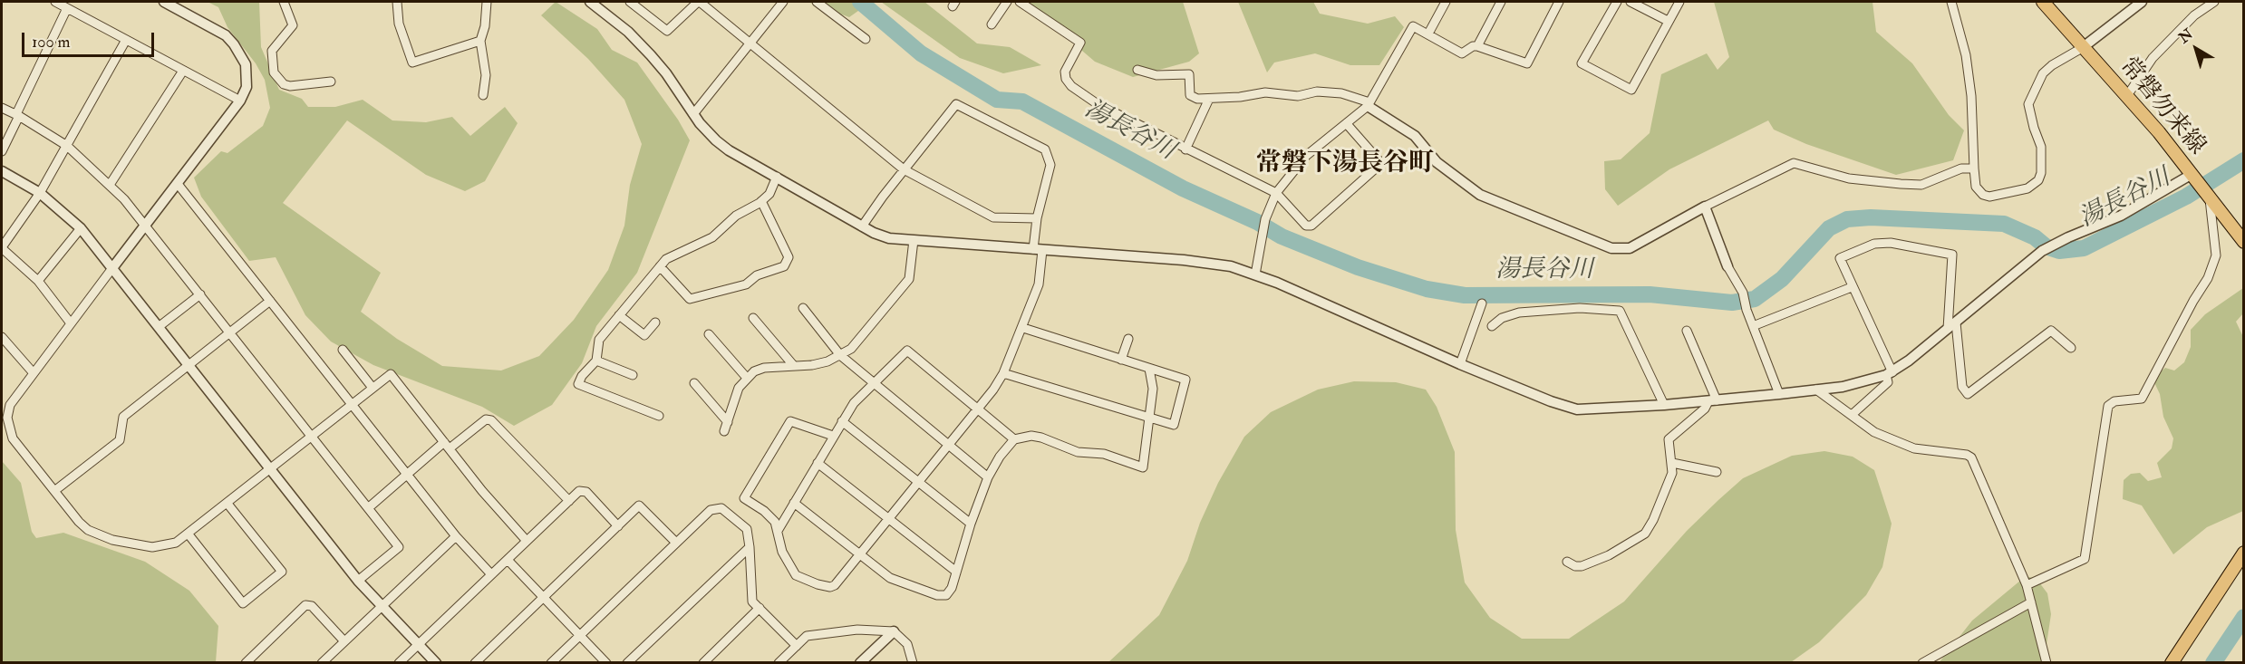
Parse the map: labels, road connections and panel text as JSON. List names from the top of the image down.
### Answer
{
  "streets": {
    "main road": ["常磐勿来線"]
  },
  "districts": ["常磐下湯長谷町"],
  "water": ["湯長谷川"],
  "scale_bar": "100 m",
  "north": "top left"
}
